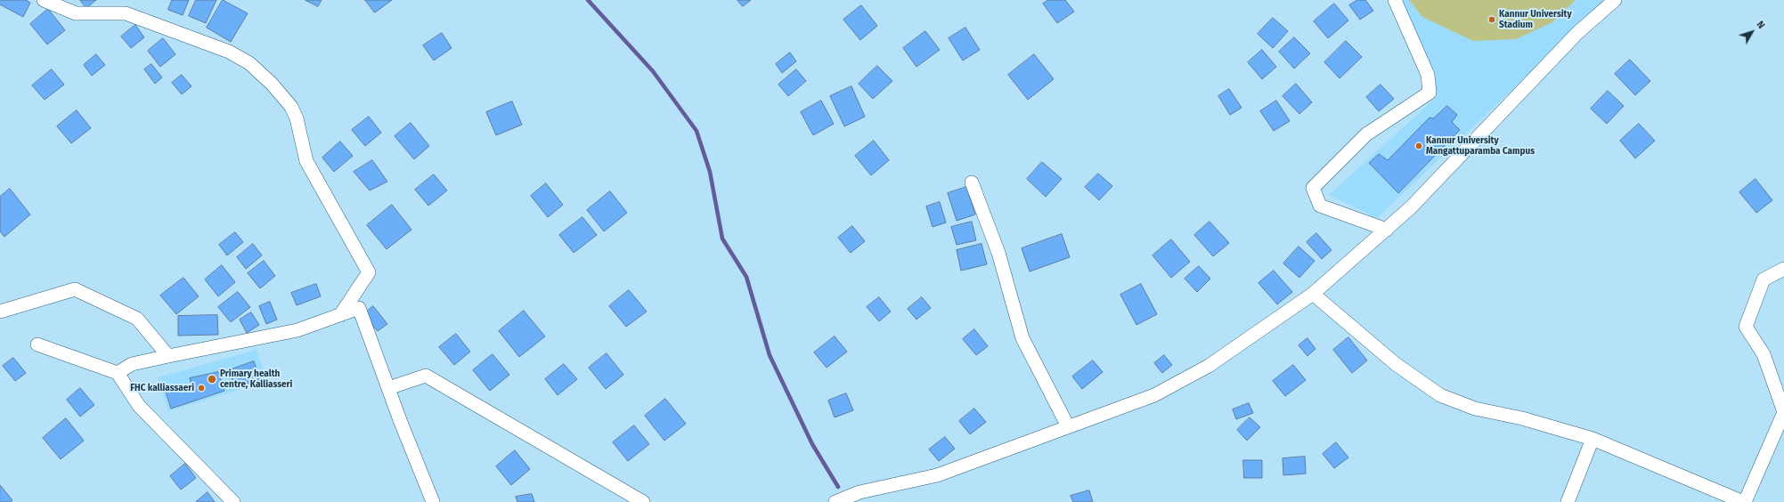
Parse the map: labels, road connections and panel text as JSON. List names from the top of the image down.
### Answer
{
  "places": [
    "Kannur University Stadium",
    "Kannur University Mangattuparamba Campus",
    "Primary health centre, Kalliasseri",
    "FHC kalliassaeri"
  ],
  "north": "top right"
}
